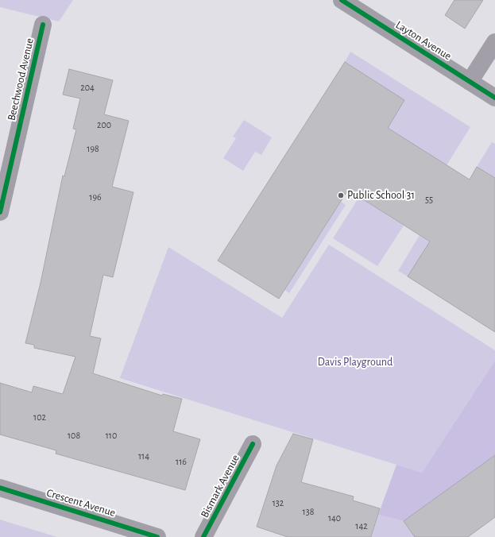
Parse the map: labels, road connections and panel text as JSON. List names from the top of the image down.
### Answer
{
  "streets": {
    "street": [
      "Layton Avenue",
      "Beechwood Avenue",
      "Bismark Avenue",
      "Crescent Avenue"
    ]
  },
  "parks": ["Davis Playground"],
  "places": ["Public School 31"],
  "house_numbers": [
    "204",
    "200",
    "198",
    "196",
    "55",
    "102",
    "108",
    "110",
    "114",
    "116",
    "132",
    "138",
    "140",
    "142"
  ]
}
